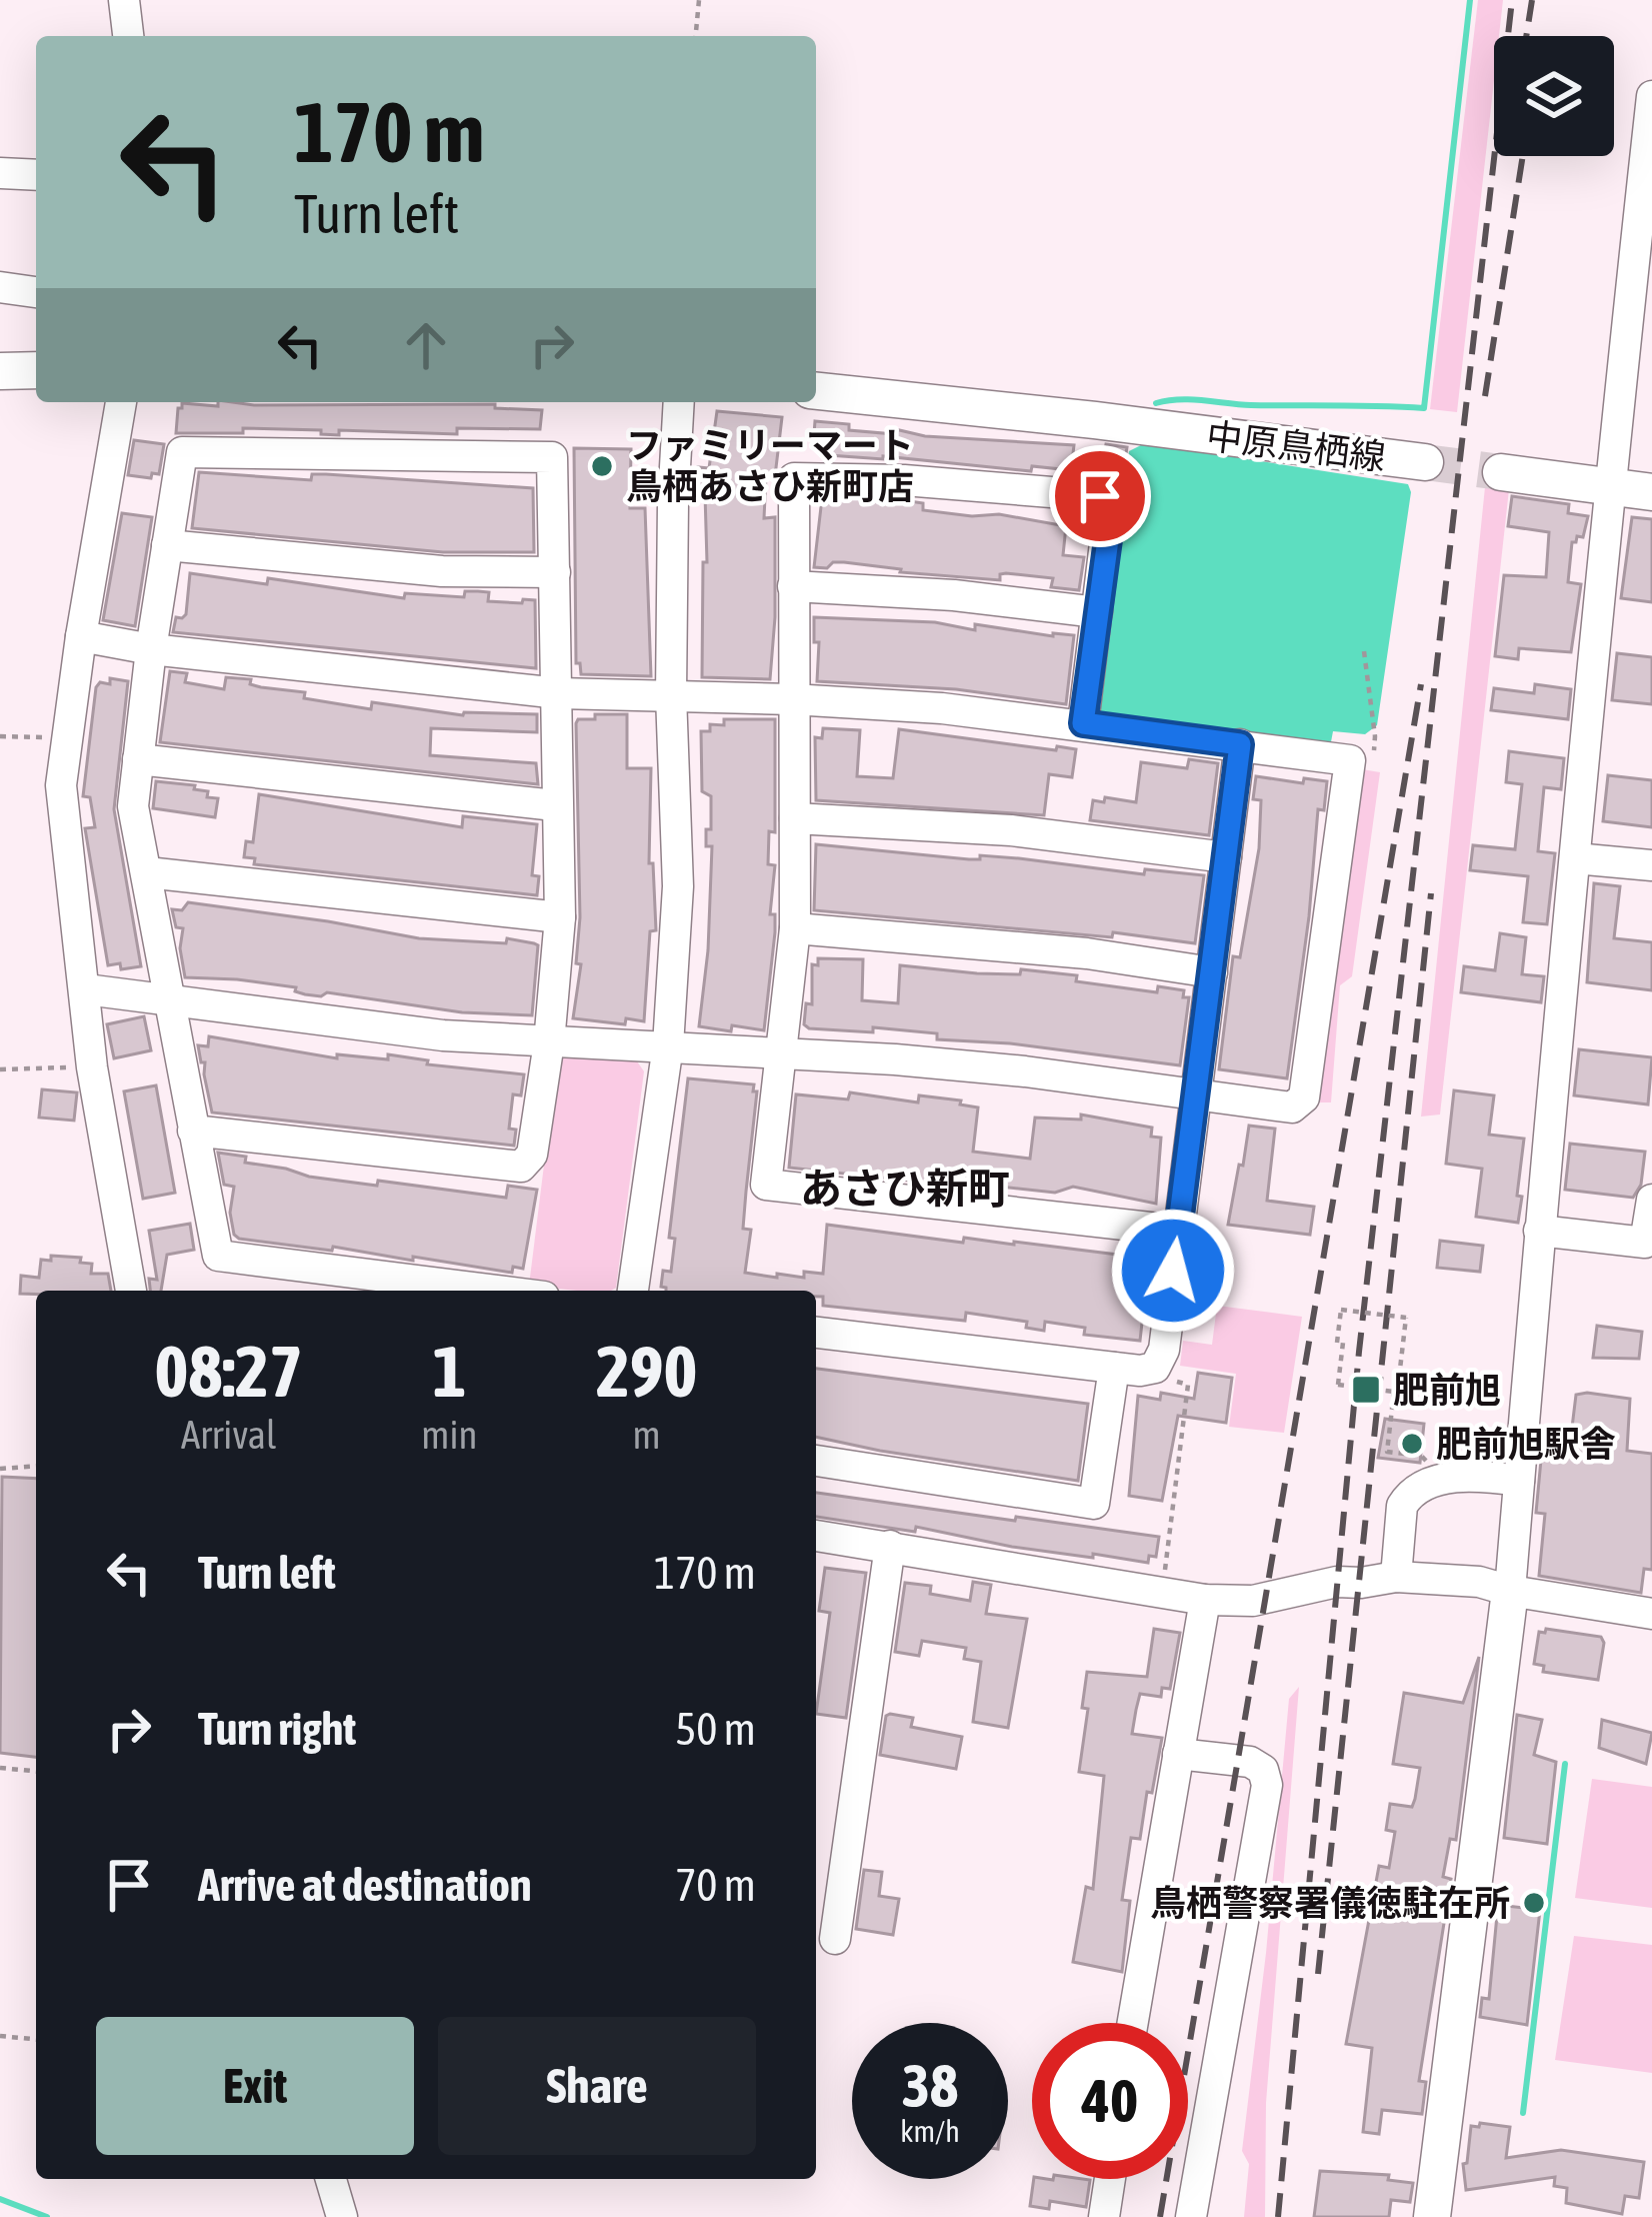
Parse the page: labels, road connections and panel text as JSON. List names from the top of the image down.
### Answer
{
  "streets": {
    "main road": ["中原鳥栖線"]
  },
  "districts": ["あさひ新町"],
  "places": {
    "other": ["ファミリーマート 鳥栖あさひ新町店", "肥前旭駅舎", "鳥栖警察署儀徳駐在所"],
    "transit": ["肥前旭"]
  },
  "page": {
    "turn": ["170 m", "Turn left"],
    "eta": [
      "08:27",
      "Arrival",
      "1",
      "min",
      "290",
      "m"
    ],
    "list": [
      {
        "name": "Turn left",
        "value": "170 m"
      },
      {
        "name": "Turn right",
        "value": "50 m"
      },
      {
        "name": "Arrive at destination",
        "value": "70 m"
      }
    ],
    "buttons": ["Exit", "Share"],
    "speed": "38 km/h",
    "limit": "40"
  }
}
